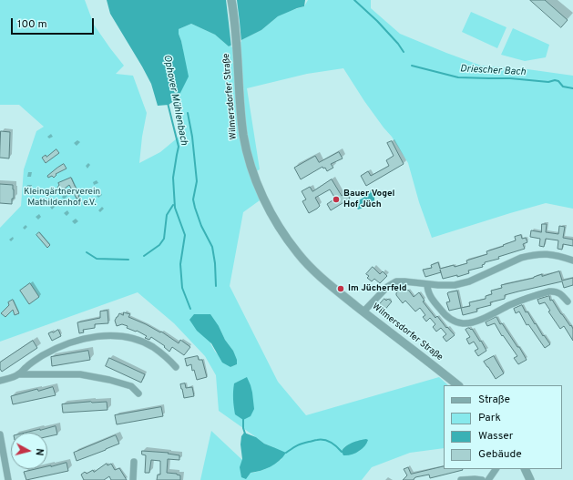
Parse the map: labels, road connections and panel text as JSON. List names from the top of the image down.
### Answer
{
  "streets": {
    "street": ["Wilmersdorfer Straße"]
  },
  "water": ["Driescher Bach", "Ophover Mühlenbach"],
  "parks": ["Kleingärtnerverein Mathildenhof e.V."],
  "places": ["Bauer Vogel Hof Jüch", "Im Jücherfeld"],
  "legend": [
    "Straße",
    "Park",
    "Wasser",
    "Gebäude"
  ],
  "scale_bar": "100 m",
  "north": "right"
}
